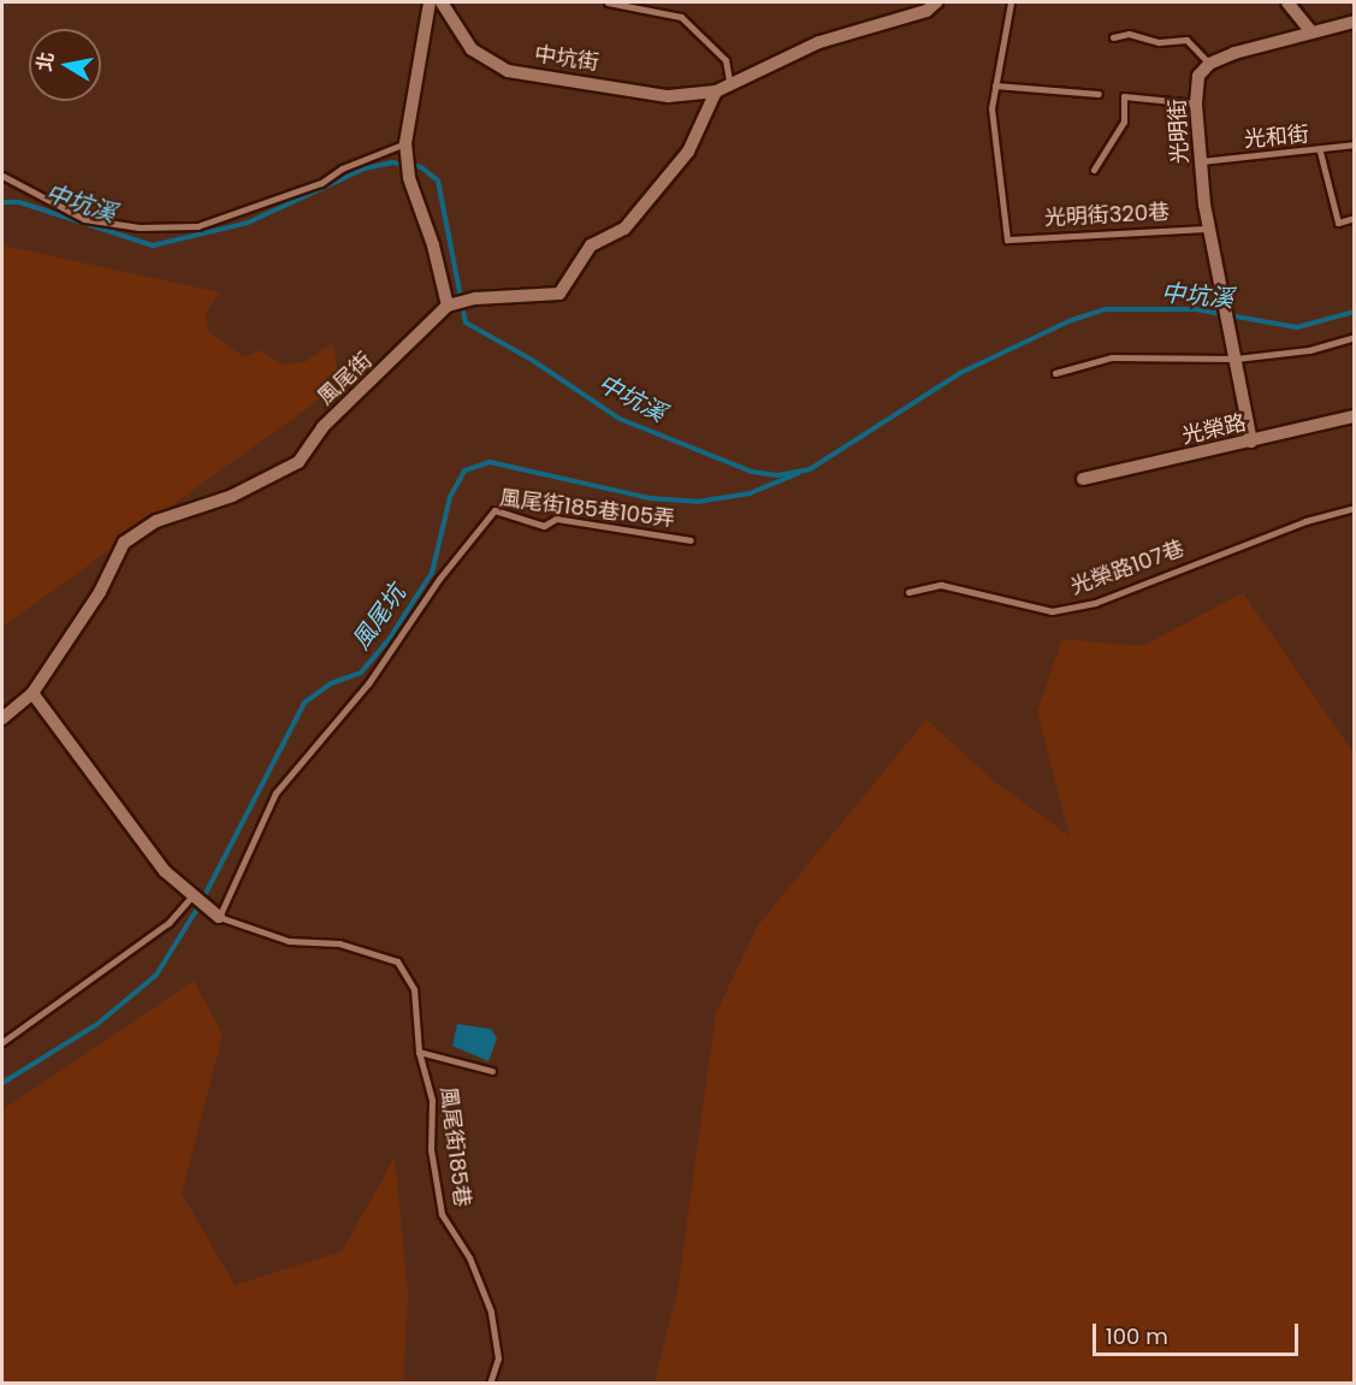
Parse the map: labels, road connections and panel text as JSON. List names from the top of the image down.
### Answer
{
  "streets": {
    "street": [
      "中坑街",
      "光明街",
      "風尾街",
      "光榮路"
    ],
    "lane": [
      "光和街",
      "光明街320巷",
      "風尾街185巷105弄",
      "光榮路107巷",
      "風尾街185巷"
    ]
  },
  "crossings": [
    ["中坑街", "風尾街"],
    ["光明街", "光和街"],
    ["光明街", "光明街320巷"],
    ["風尾街185巷105弄", "風尾街185巷"]
  ],
  "water": ["中坑溪", "風尾坑"],
  "scale_bar": "100 m",
  "north": "left"
}
